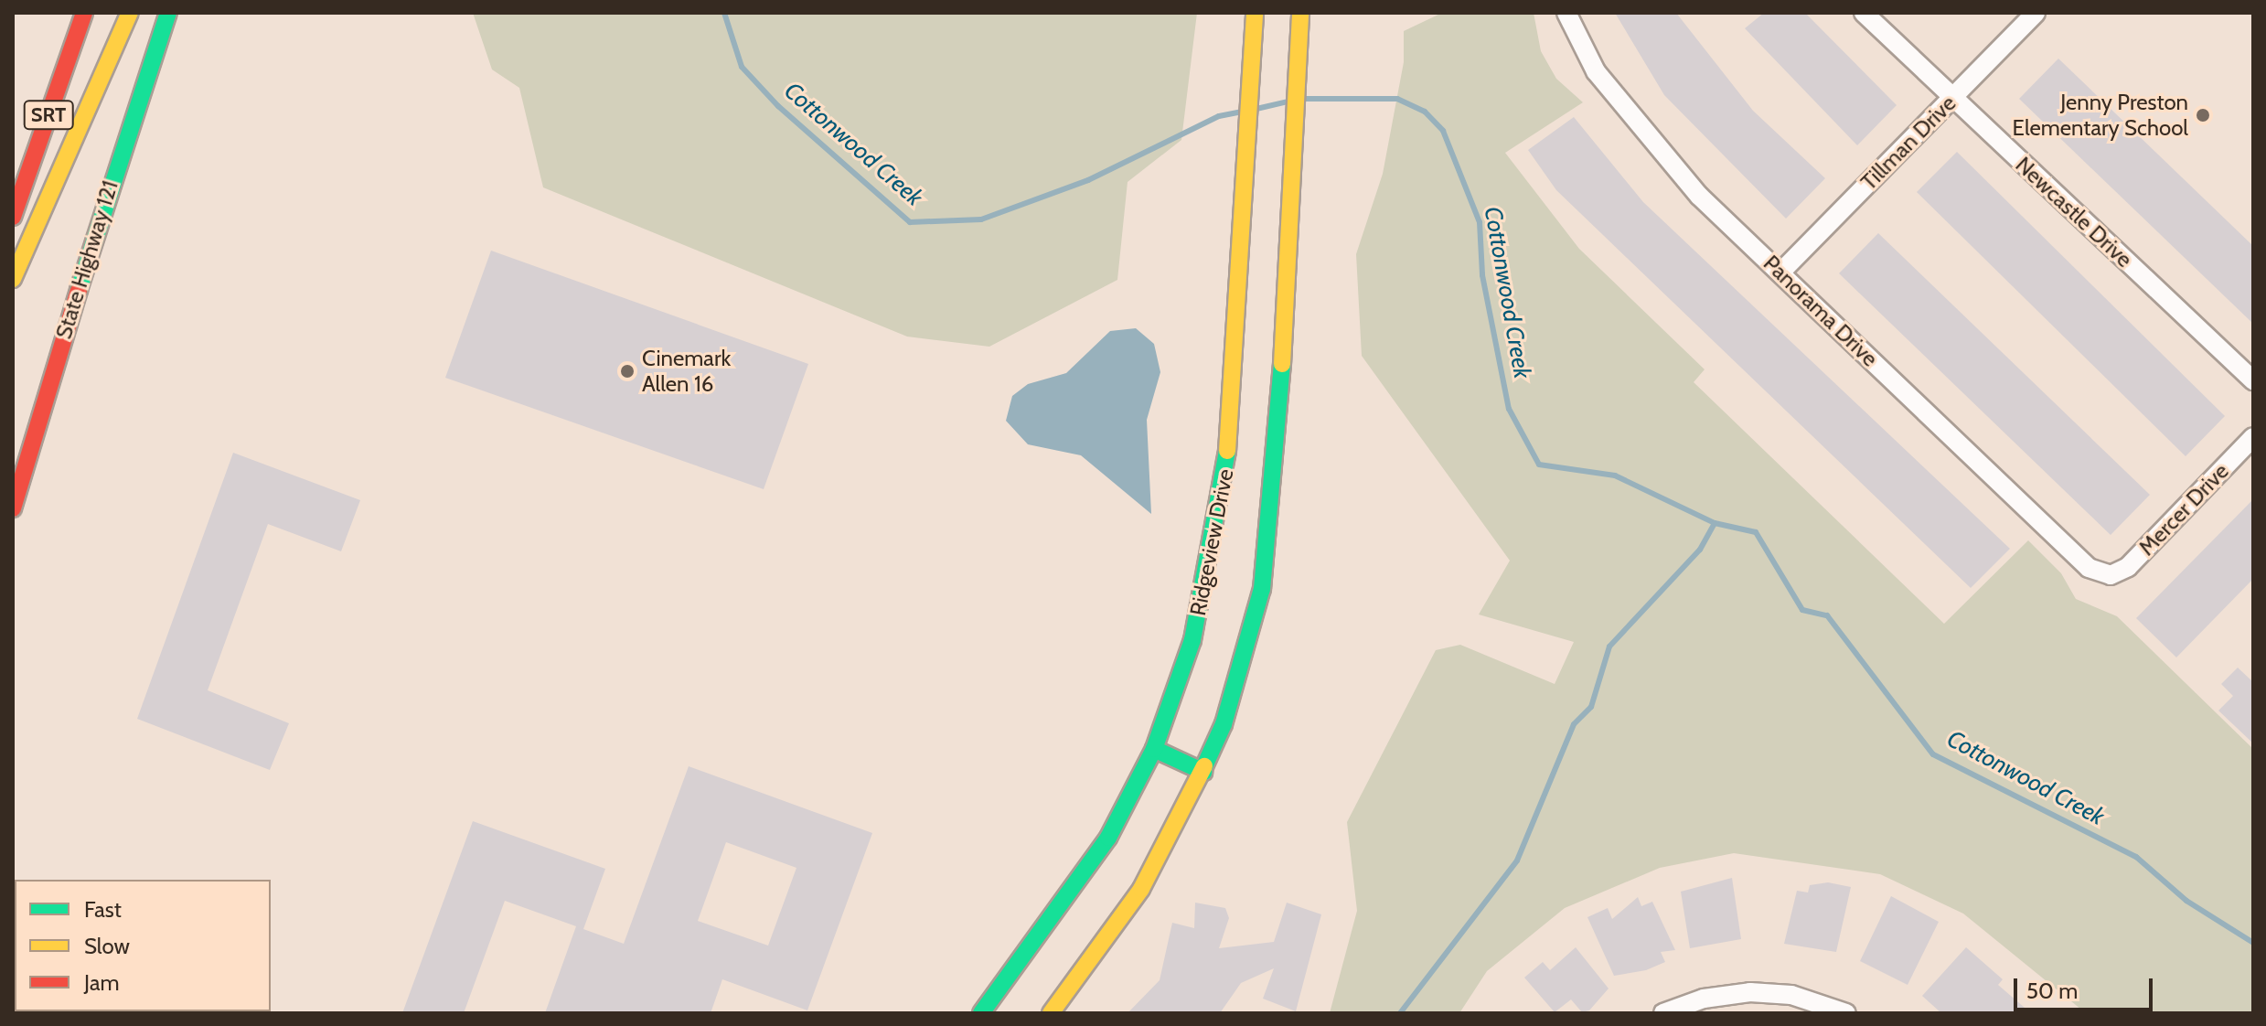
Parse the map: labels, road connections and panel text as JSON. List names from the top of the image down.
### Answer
{
  "streets": {
    "main road": ["SRT", "State Highway 121", "Ridgeview Drive"],
    "street": [
      "Tillman Drive",
      "Newcastle Drive",
      "Panorama Drive",
      "Mercer Drive"
    ]
  },
  "crossings": [
    ["Tillman Drive", "Newcastle Drive"],
    ["Tillman Drive", "Panorama Drive"],
    ["Panorama Drive", "Mercer Drive"]
  ],
  "water": ["Cottonwood Creek"],
  "places": ["Jenny Preston Elementary School", "Cinemark Allen 16"],
  "legend": ["Fast", "Slow", "Jam"],
  "scale_bar": "50 m"
}
